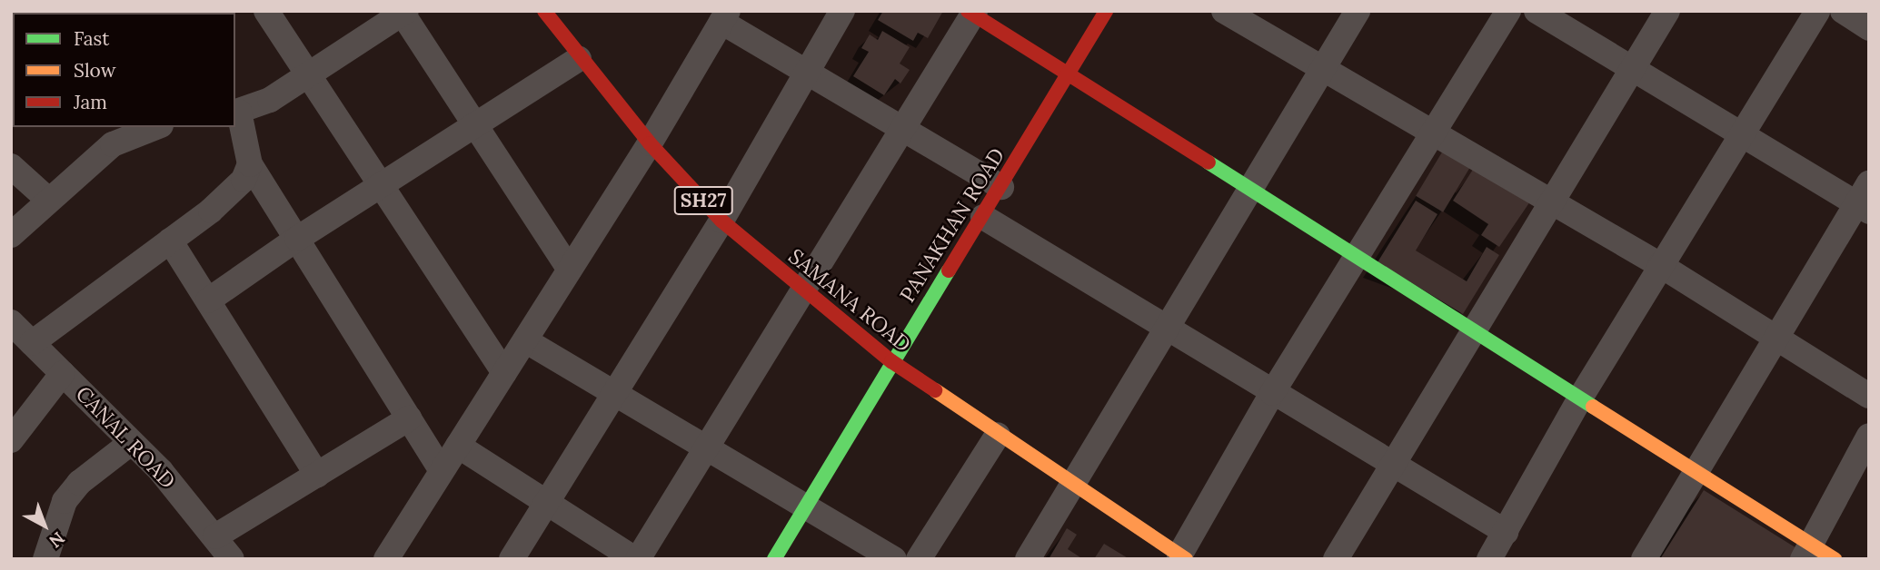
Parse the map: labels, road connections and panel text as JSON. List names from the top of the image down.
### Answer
{
  "streets": {
    "street": [
      "SH27",
      "PANAKHAN ROAD",
      "SAMANA ROAD",
      "CANAL ROAD"
    ]
  },
  "crossings": [
    ["PANAKHAN ROAD", "SAMANA ROAD"]
  ],
  "legend": ["Fast", "Slow", "Jam"],
  "north": "bottom right"
}
